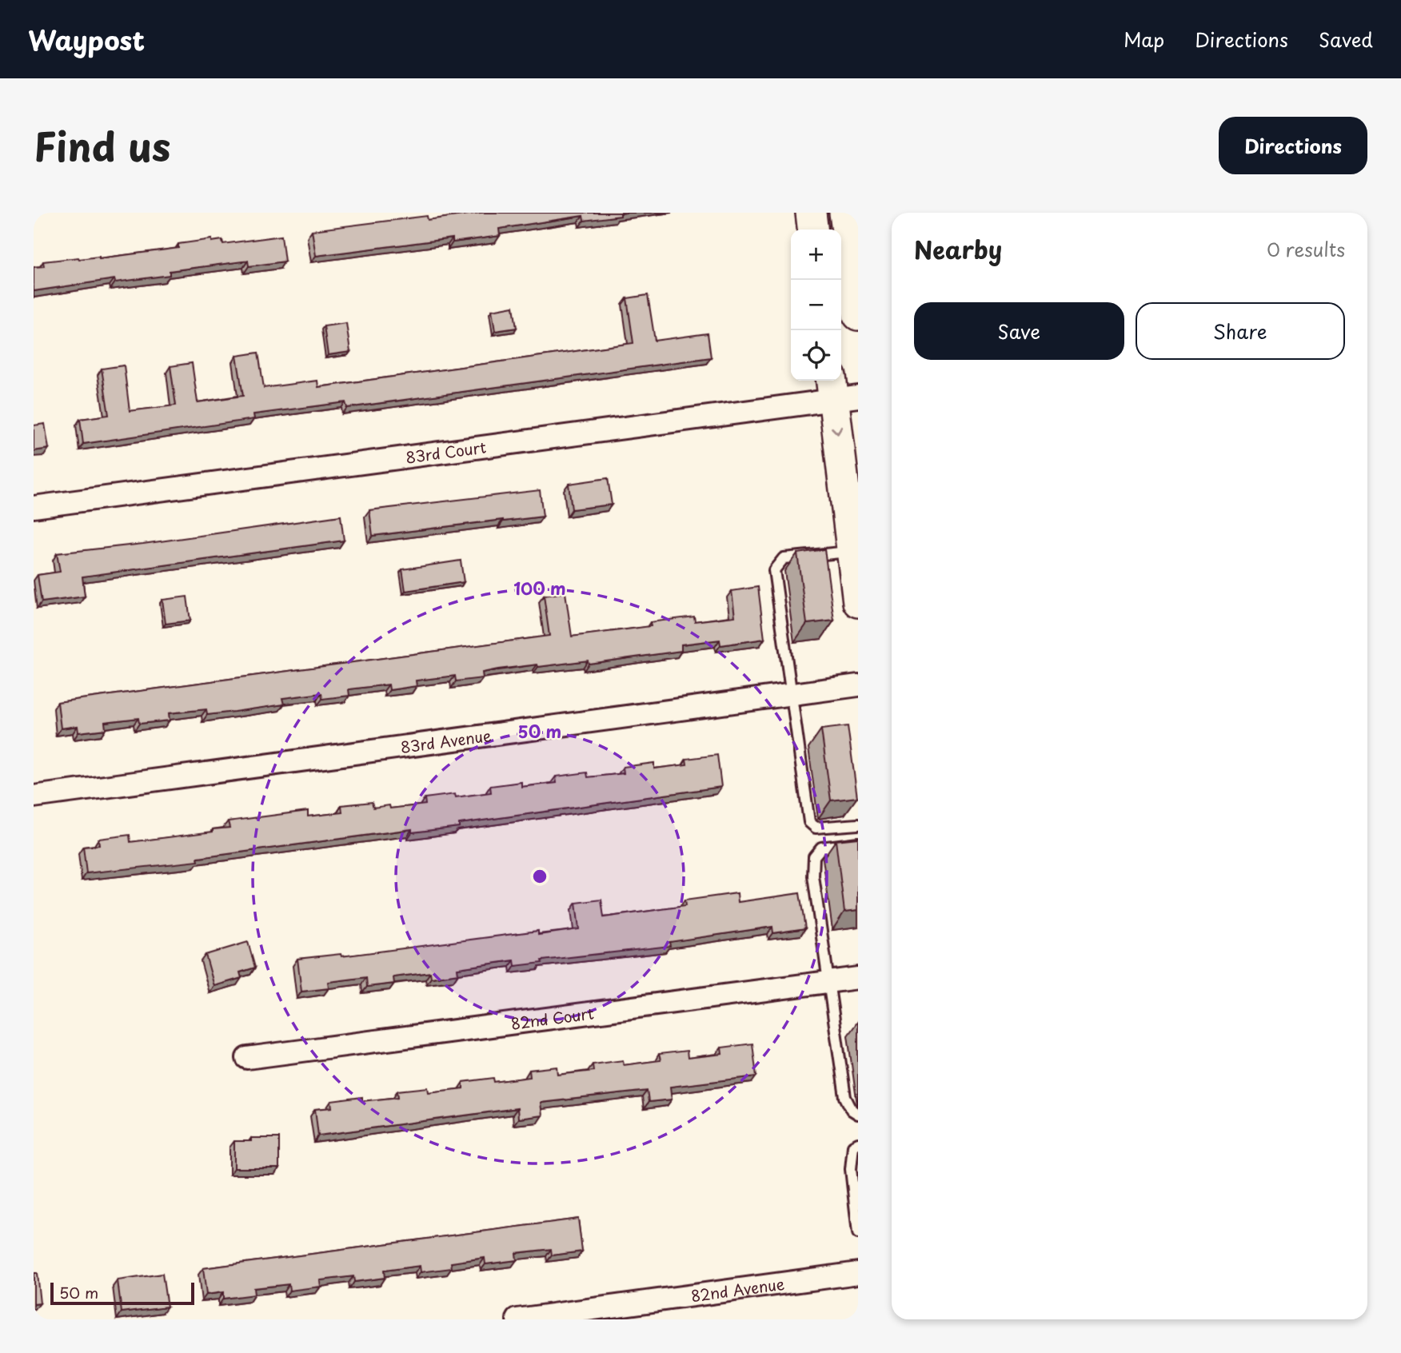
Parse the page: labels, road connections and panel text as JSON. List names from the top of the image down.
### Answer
{
  "streets": {
    "street": [
      "83rd Court",
      "83rd Avenue",
      "82nd Court",
      "82nd Avenue"
    ]
  },
  "scale_bar": "50 m",
  "page": {
    "header": "Waypost",
    "nav": ["Map", "Directions", "Saved"],
    "title": "Find us",
    "buttons": [
      "Directions",
      ["Save", "Share"]
    ],
    "heading": ["Nearby", "0 results"],
    "map_buttons": ["+", "−"],
    "scale": "50 m"
  },
  "rings": ["100 m", "50 m"]
}
